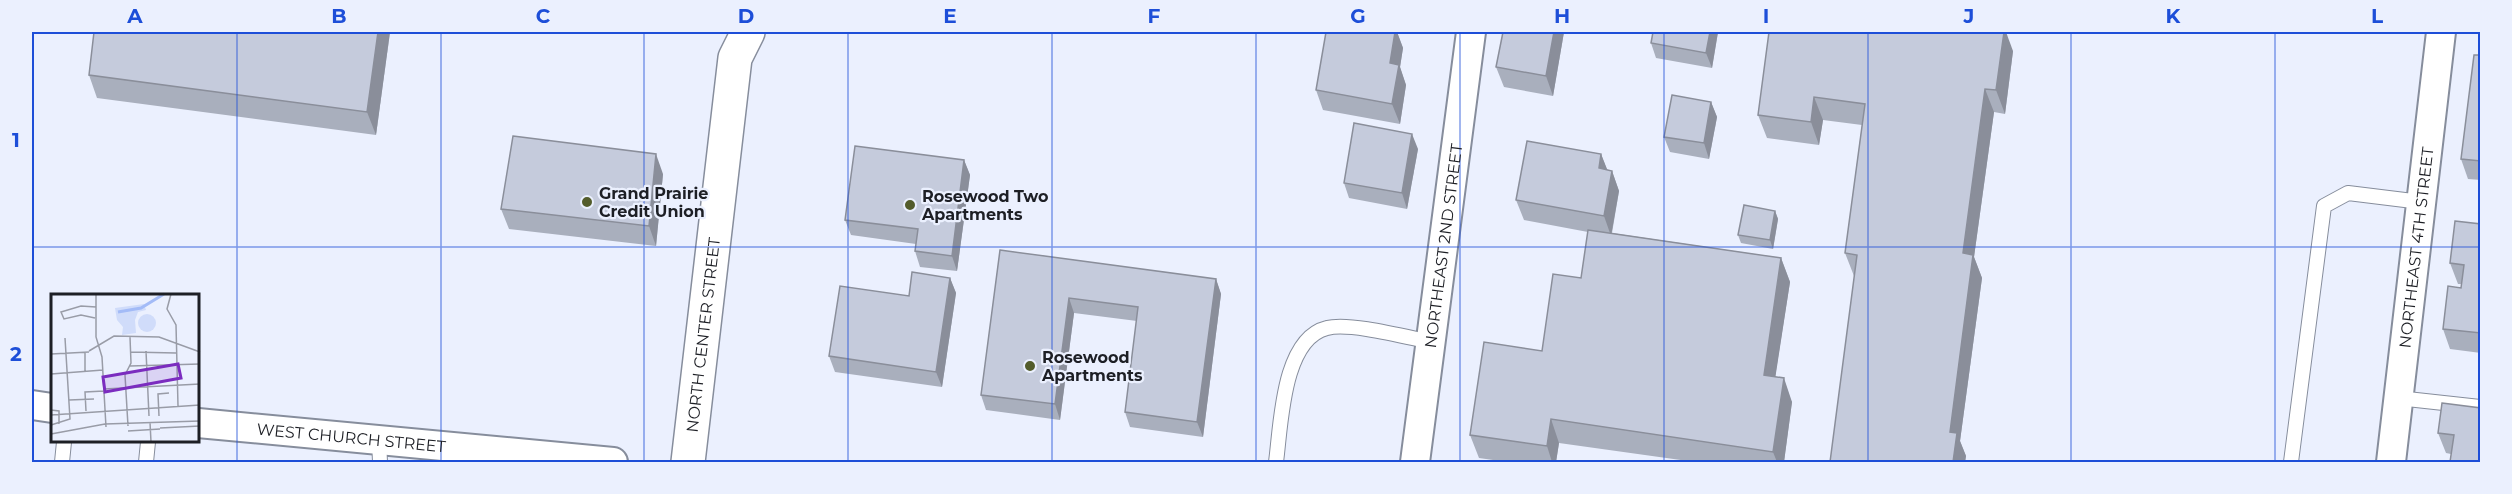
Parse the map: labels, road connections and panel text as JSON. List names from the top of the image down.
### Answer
{
  "streets": {
    "street": [
      "NORTHEAST 2ND STREET",
      "NORTHEAST 4TH STREET",
      "NORTH CENTER STREET",
      "WEST CHURCH STREET"
    ]
  },
  "places": ["Grand Prairie Credit Union", "Rosewood Two Apartments", "Rosewood Apartments"],
  "grid": {
    "columns": [
      "A",
      "B",
      "C",
      "D",
      "E",
      "F",
      "G",
      "H",
      "I",
      "J",
      "K",
      "L"
    ],
    "rows": ["1", "2"]
  }
}
